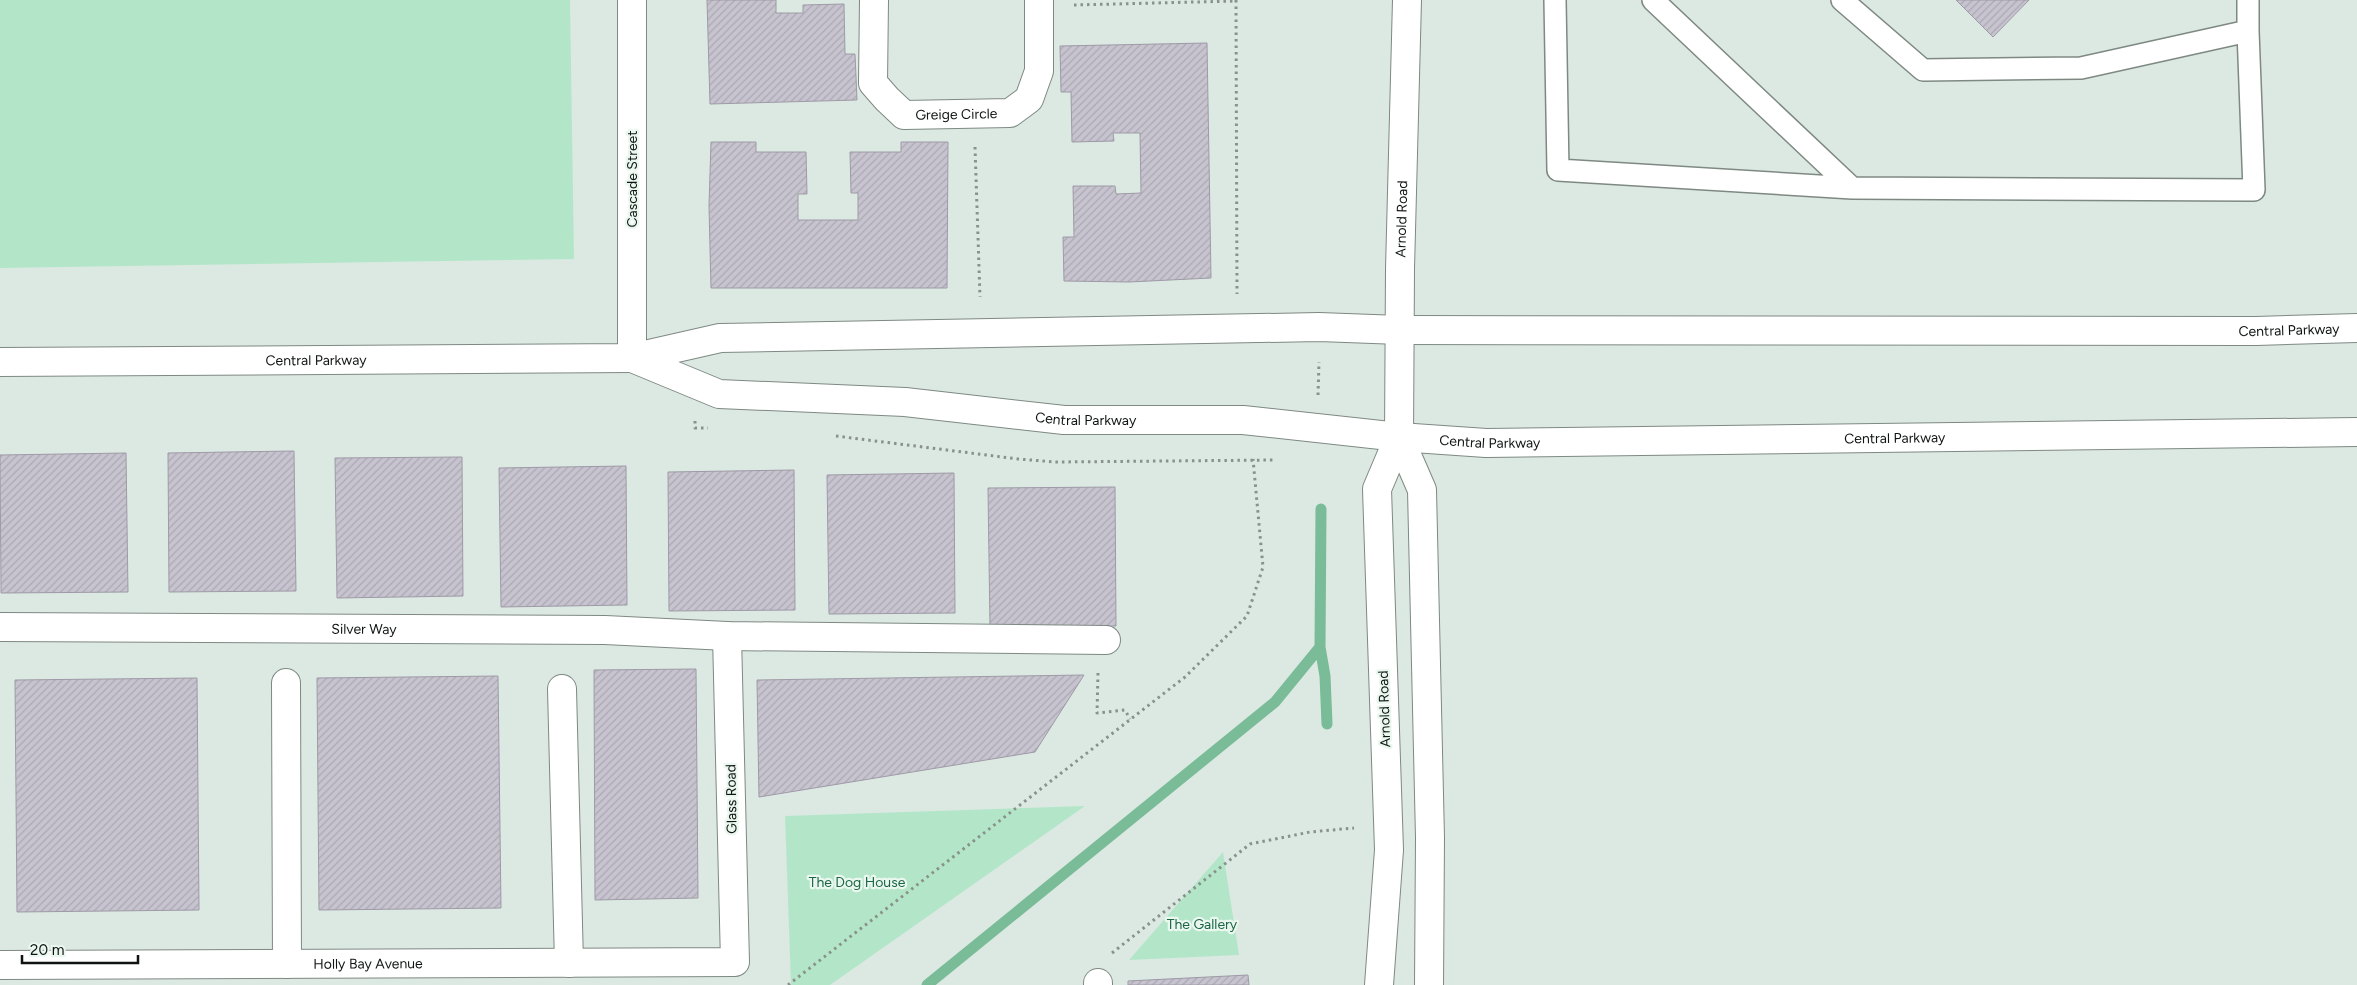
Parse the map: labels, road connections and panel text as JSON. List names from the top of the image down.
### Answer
{
  "streets": {
    "street": [
      "Greige Circle",
      "Cascade Street",
      "Arnold Road",
      "Central Parkway",
      "Silver Way",
      "Glass Road",
      "Holly Bay Avenue"
    ]
  },
  "crossings": [
    ["Cascade Street", "Central Parkway"],
    ["Arnold Road", "Central Parkway"],
    ["Silver Way", "Glass Road"],
    ["Glass Road", "Holly Bay Avenue"]
  ],
  "parks": ["The Dog House", "The Gallery"],
  "scale_bar": "20 m"
}
